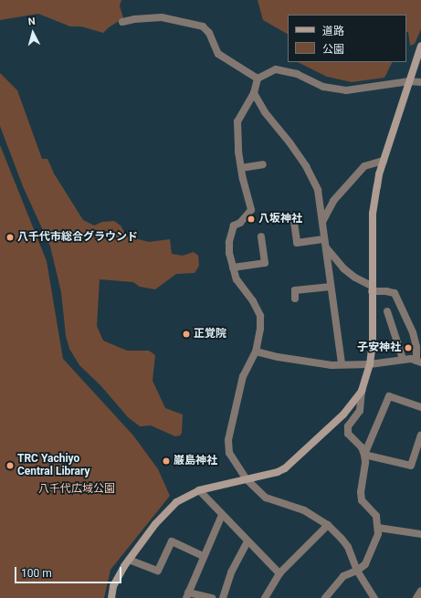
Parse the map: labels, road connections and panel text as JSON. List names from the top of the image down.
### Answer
{
  "parks": ["八千代広域公園"],
  "places": [
    "八坂神社",
    "八千代市総合グラウンド",
    "正覚院",
    "子安神社",
    "巌島神社",
    "TRC Yachiyo Central Library"
  ],
  "legend": ["道路", "公園"],
  "scale_bar": "100 m",
  "north": "top"
}
